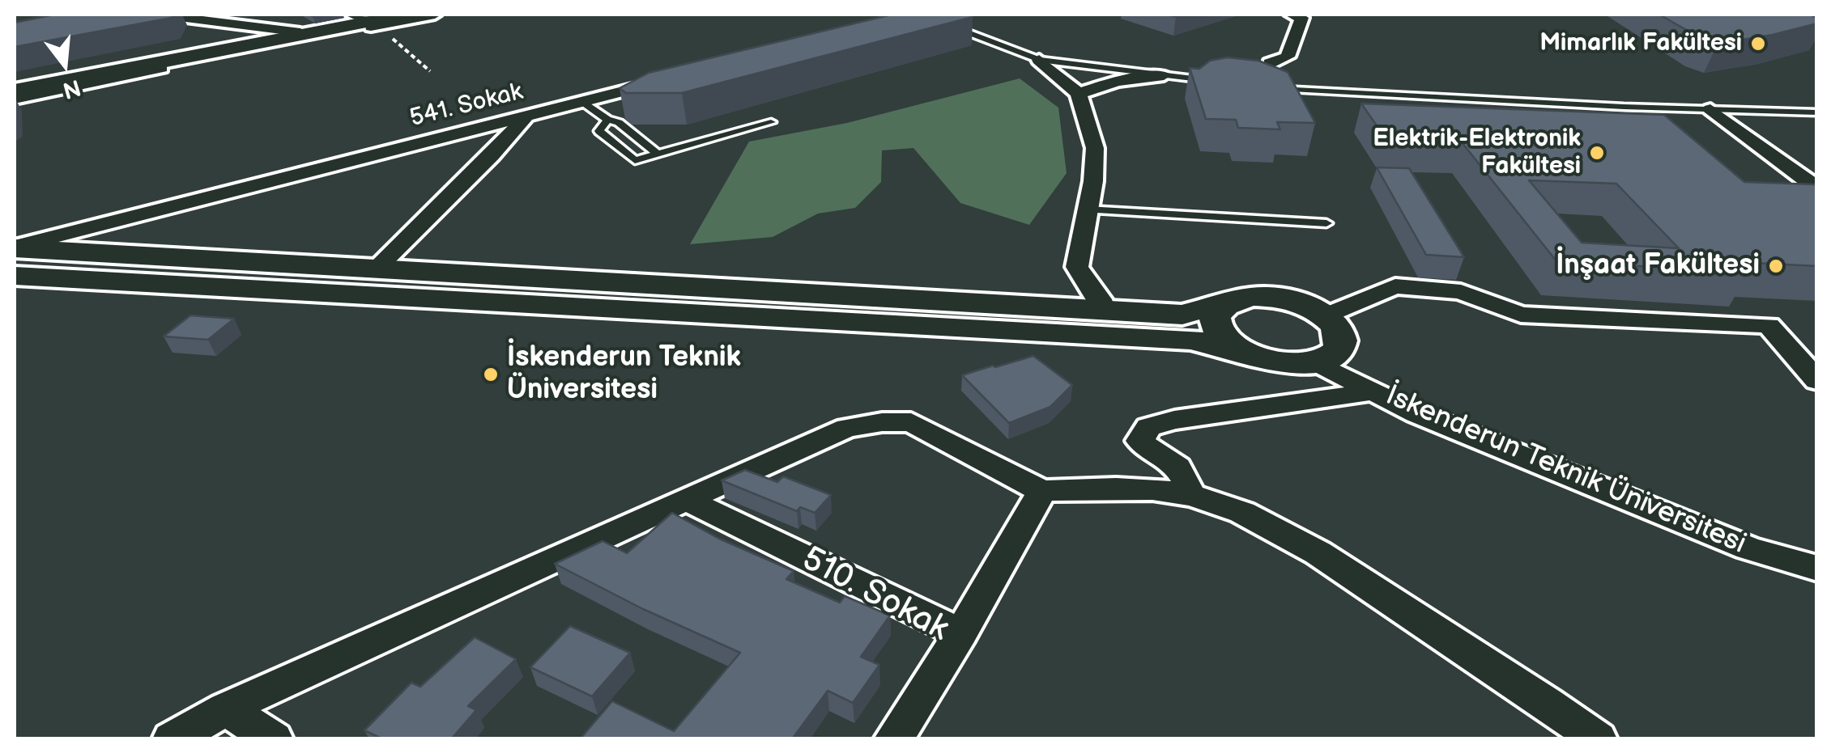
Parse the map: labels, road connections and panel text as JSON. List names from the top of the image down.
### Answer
{
  "streets": {
    "street": ["541. Sokak", "İskenderun Teknik Üniversitesi", "510. Sokak"]
  },
  "places": [
    "Mimarlık Fakültesi",
    "Elektrik-Elektronik Fakültesi",
    "İnşaat Fakültesi",
    "İskenderun Teknik Üniversitesi"
  ],
  "north": "bottom"
}
